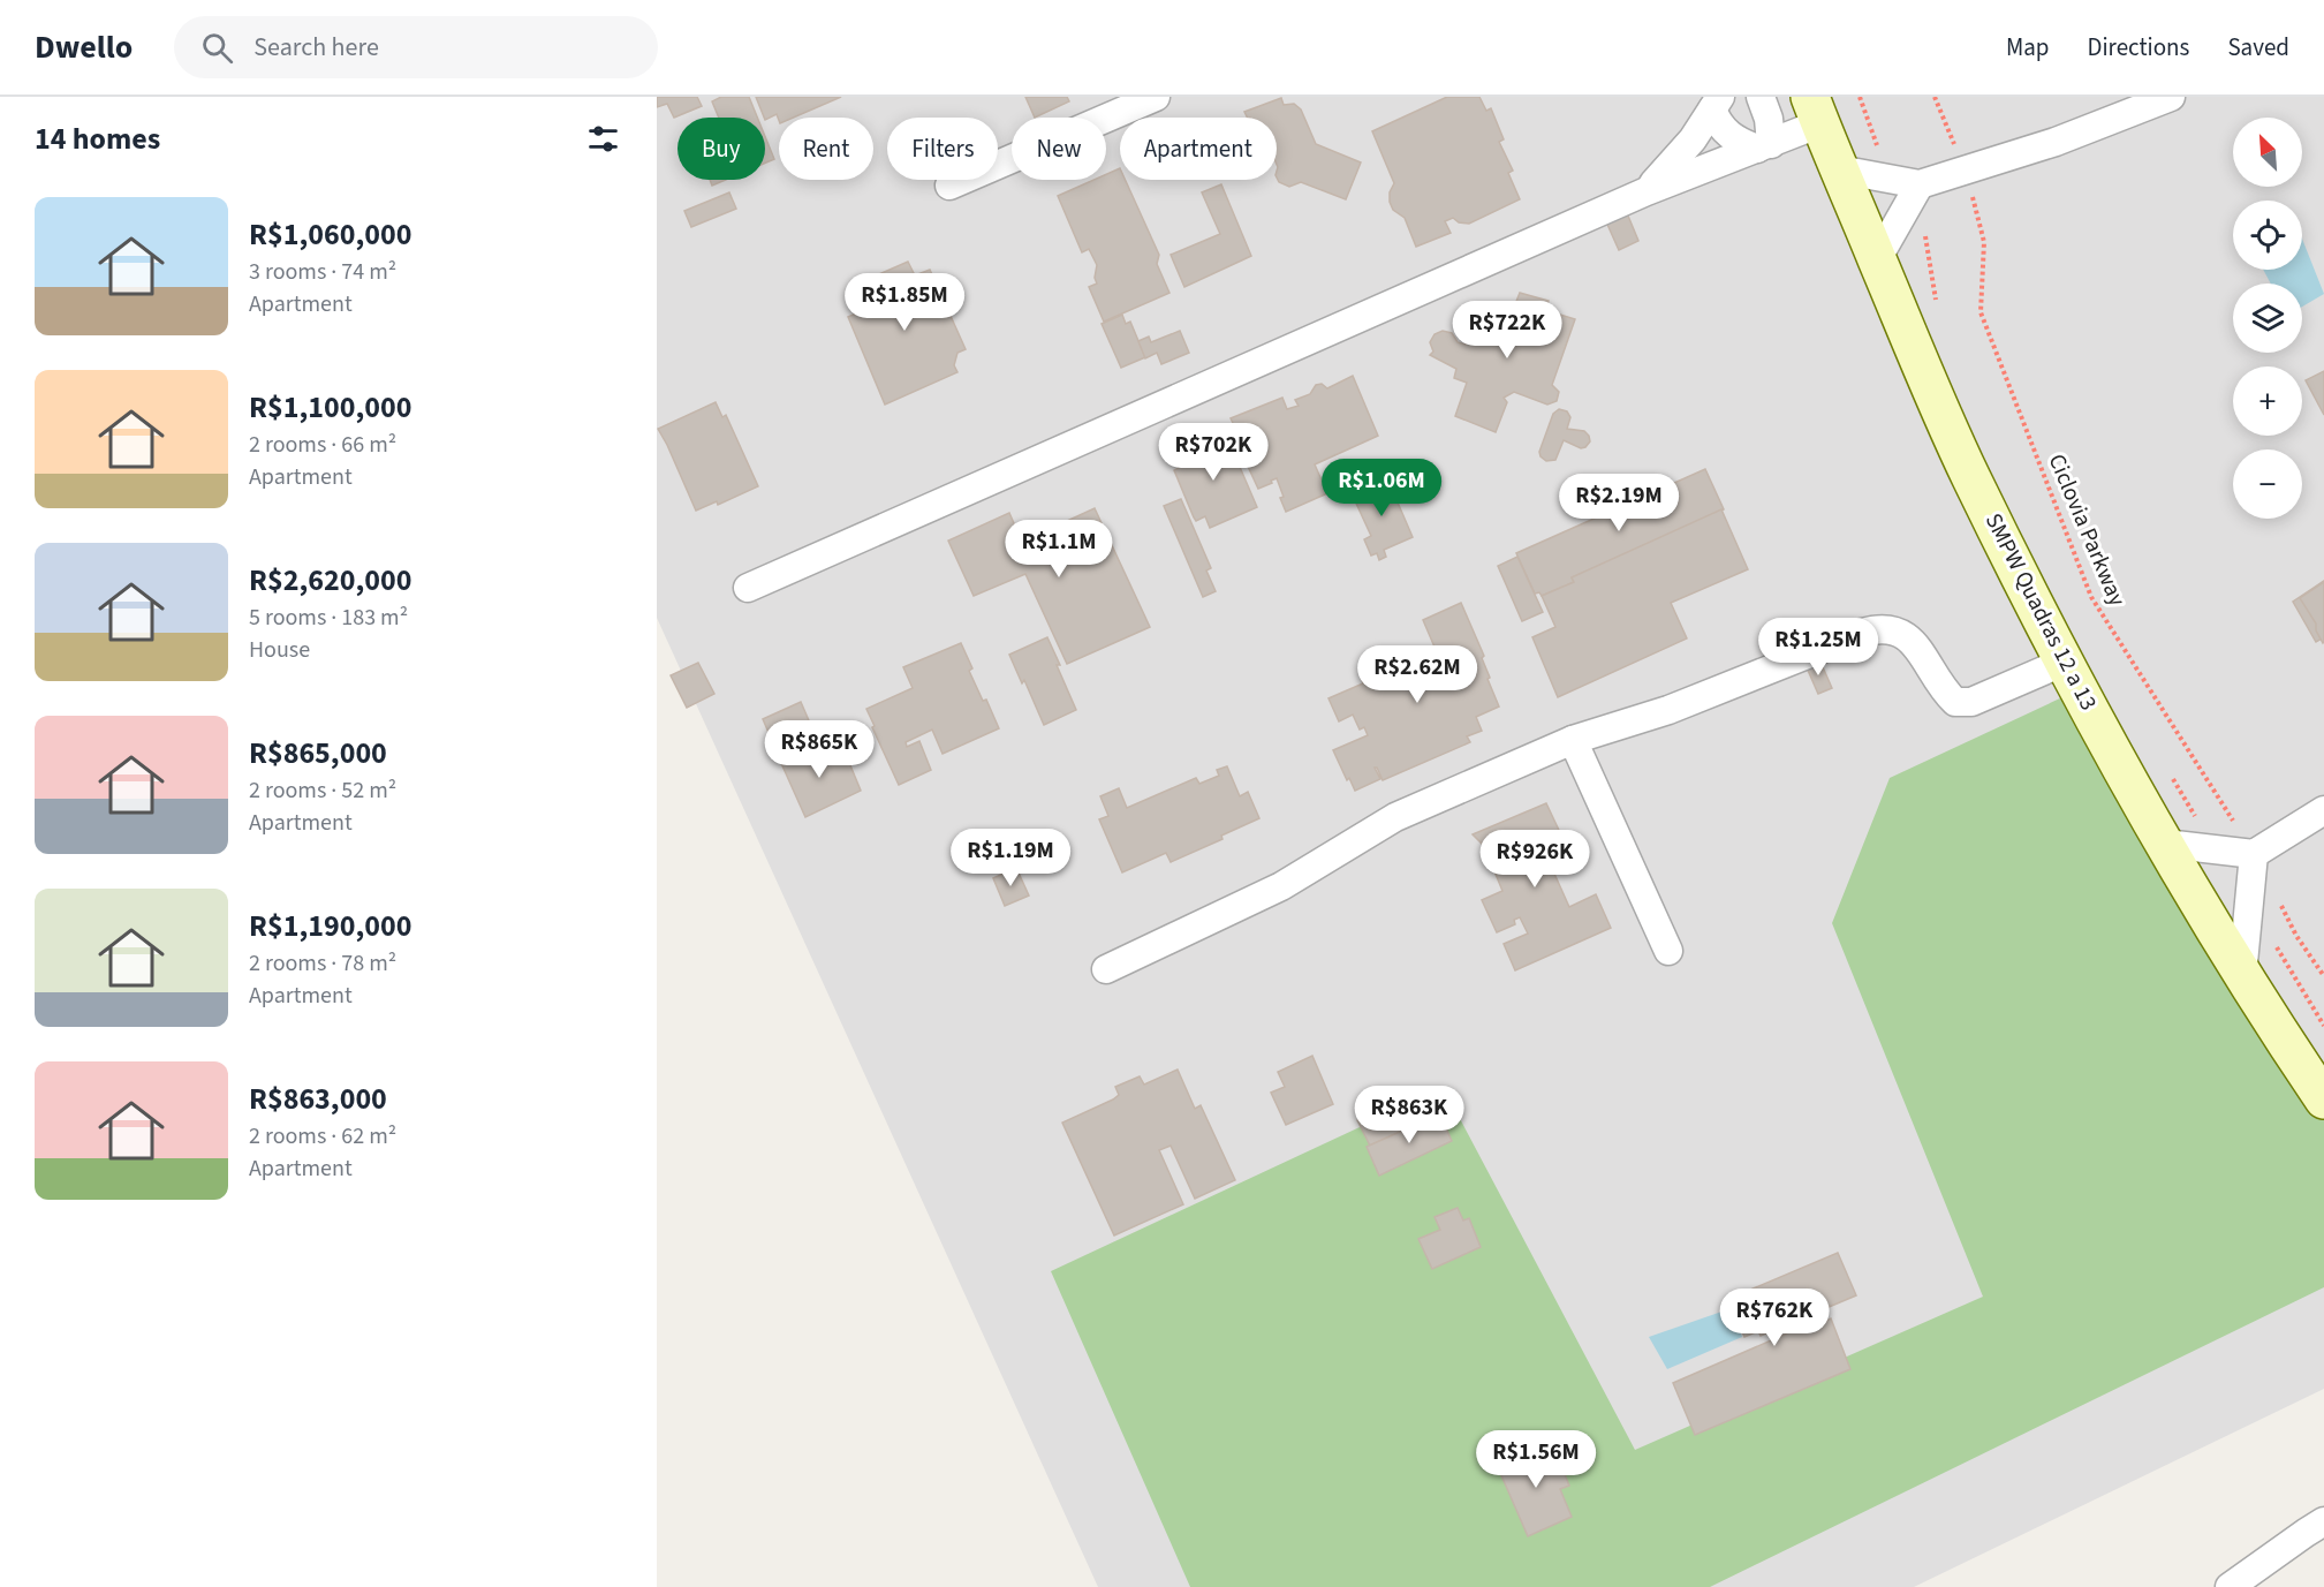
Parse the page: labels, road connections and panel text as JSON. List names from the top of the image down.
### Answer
{
  "streets": {
    "street": ["SMPW Quadras 12 a 13"],
    "path": ["Ciclovia Parkway"]
  },
  "north": "top left",
  "page": {
    "header": "Dwello",
    "search": "Search here",
    "nav": ["Map", "Directions", "Saved"],
    "heading": "14 homes",
    "map_buttons": ["+", "−"],
    "chip": [
      "Buy",
      "Rent",
      "Filters",
      "New",
      "Apartment"
    ],
    "list": [
      {
        "name": "R$1,060,000",
        "note": "3 rooms · 74 m² · Apartment"
      },
      {
        "name": "R$1,100,000",
        "note": "2 rooms · 66 m² · Apartment"
      },
      {
        "name": "R$2,620,000",
        "note": "5 rooms · 183 m² · House"
      },
      {
        "name": "R$865,000",
        "note": "2 rooms · 52 m² · Apartment"
      },
      {
        "name": "R$1,190,000",
        "note": "2 rooms · 78 m² · Apartment"
      },
      {
        "name": "R$863,000",
        "note": "2 rooms · 62 m² · Apartment"
      }
    ],
    "price": [
      "R$1.85M",
      "R$722K",
      "R$702K",
      "R$1.06M",
      "R$2.19M",
      "R$1.1M",
      "R$1.25M",
      "R$2.62M",
      "R$865K",
      "R$1.19M",
      "R$926K",
      "R$863K",
      "R$762K",
      "R$1.56M"
    ]
  }
}
